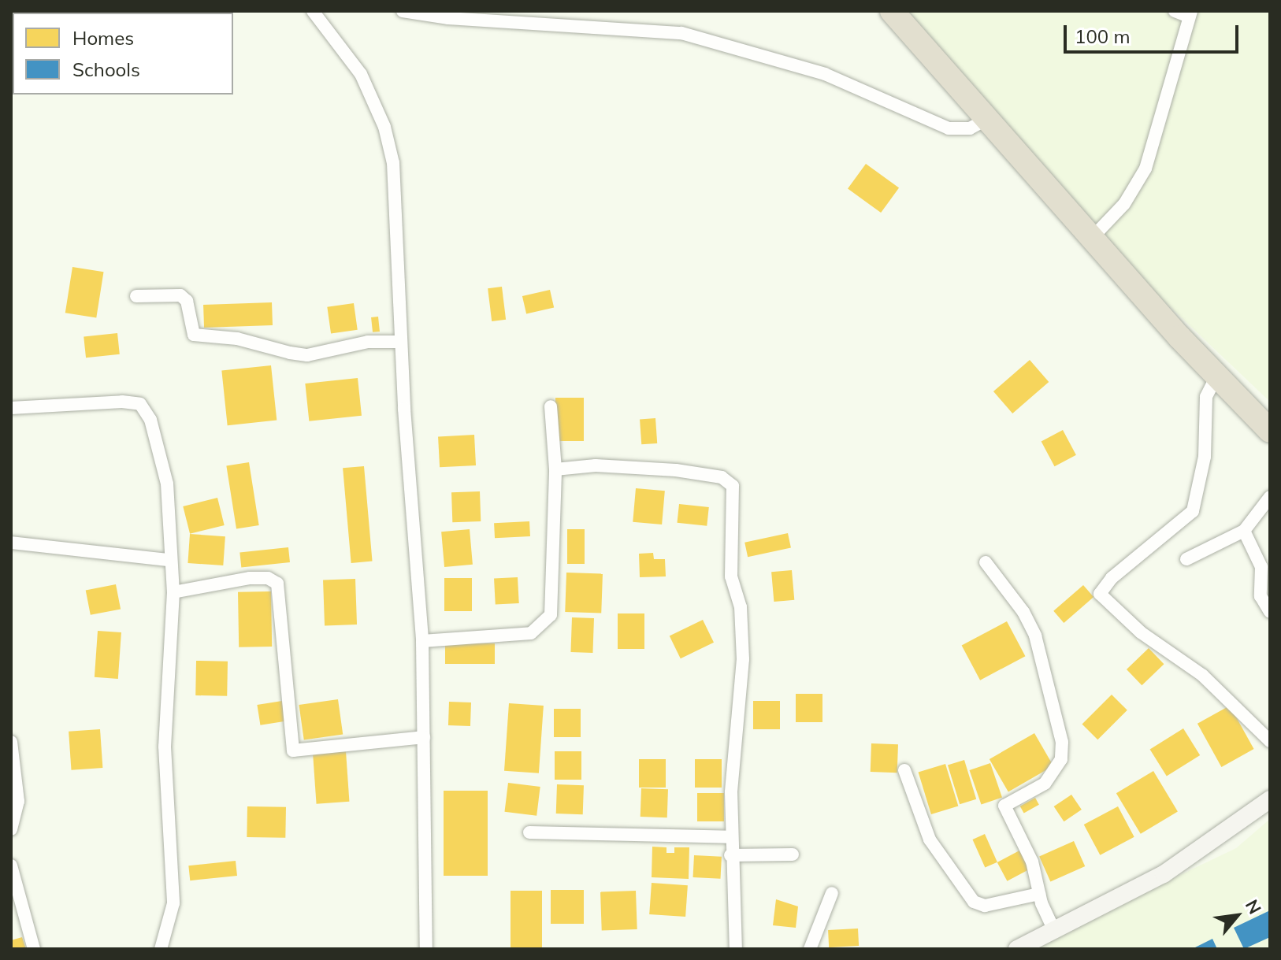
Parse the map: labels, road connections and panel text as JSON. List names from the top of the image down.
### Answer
{
  "legend": ["Homes", "Schools"],
  "scale_bar": "100 m",
  "north": "top right"
}
